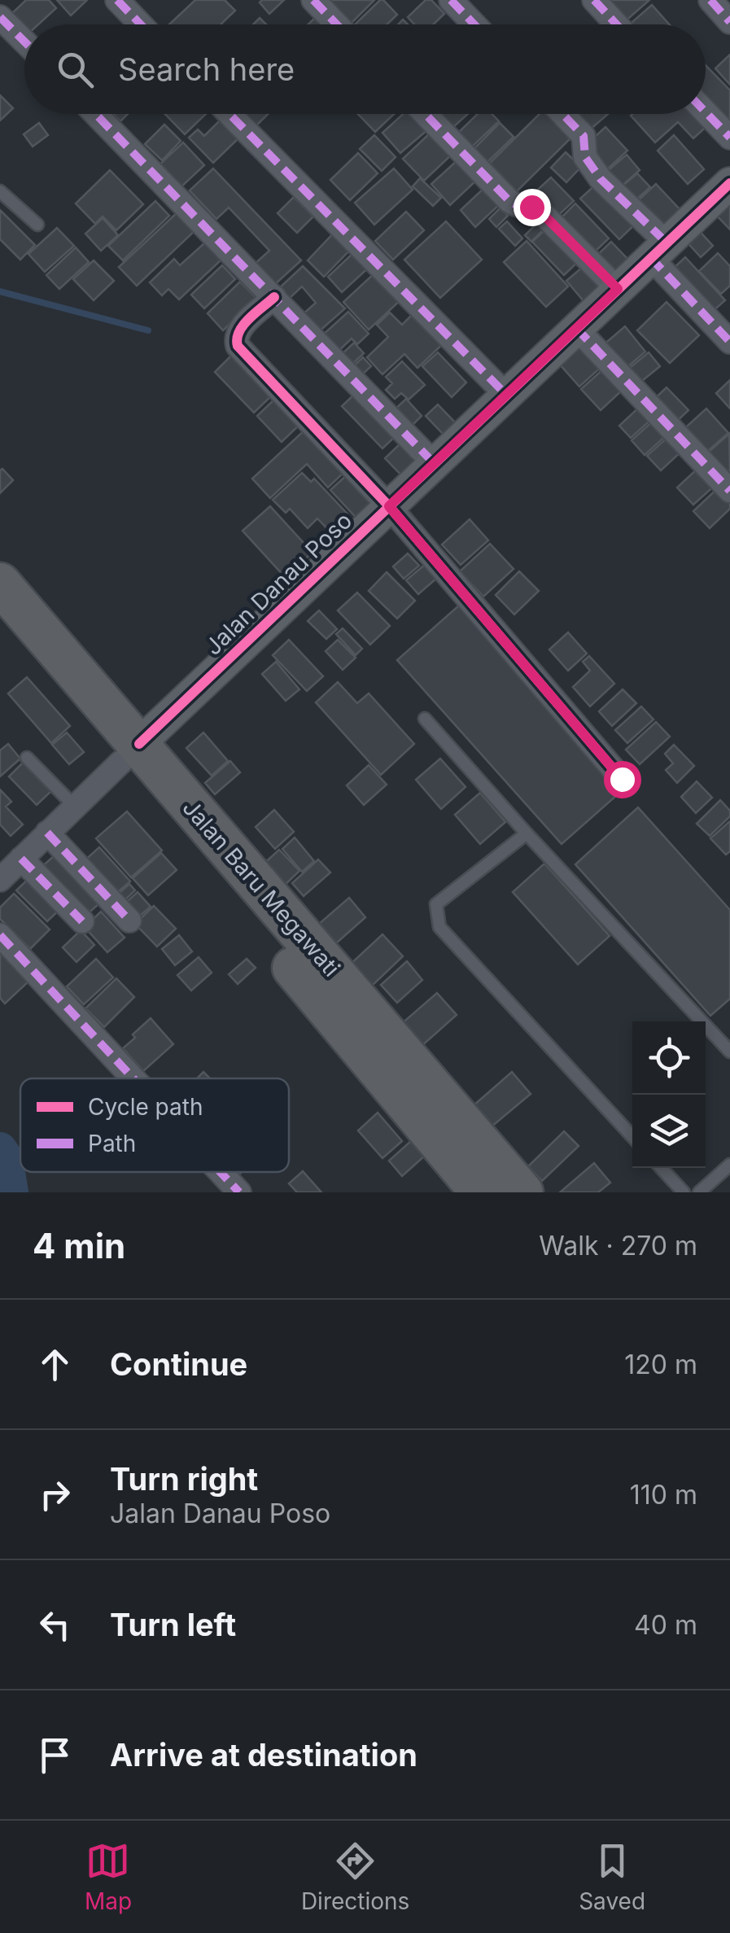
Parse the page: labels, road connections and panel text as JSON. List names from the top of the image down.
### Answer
{
  "streets": {
    "highway": ["Jalan Baru Megawati"],
    "street": ["Jalan Danau Poso"]
  },
  "crossings": [
    ["Jalan Danau Poso", "Jalan Baru Megawati"]
  ],
  "legend": ["Cycle path", "Path"],
  "page": {
    "search": "Search here",
    "heading": ["4 min", "Walk · 270 m"],
    "list": [
      ["Continue", "120 m"],
      ["Turn right", "Jalan Danau Poso", "110 m"],
      ["Turn left", "40 m"],
      "Arrive at destination"
    ],
    "nav": ["Map", "Directions", "Saved"]
  }
}
